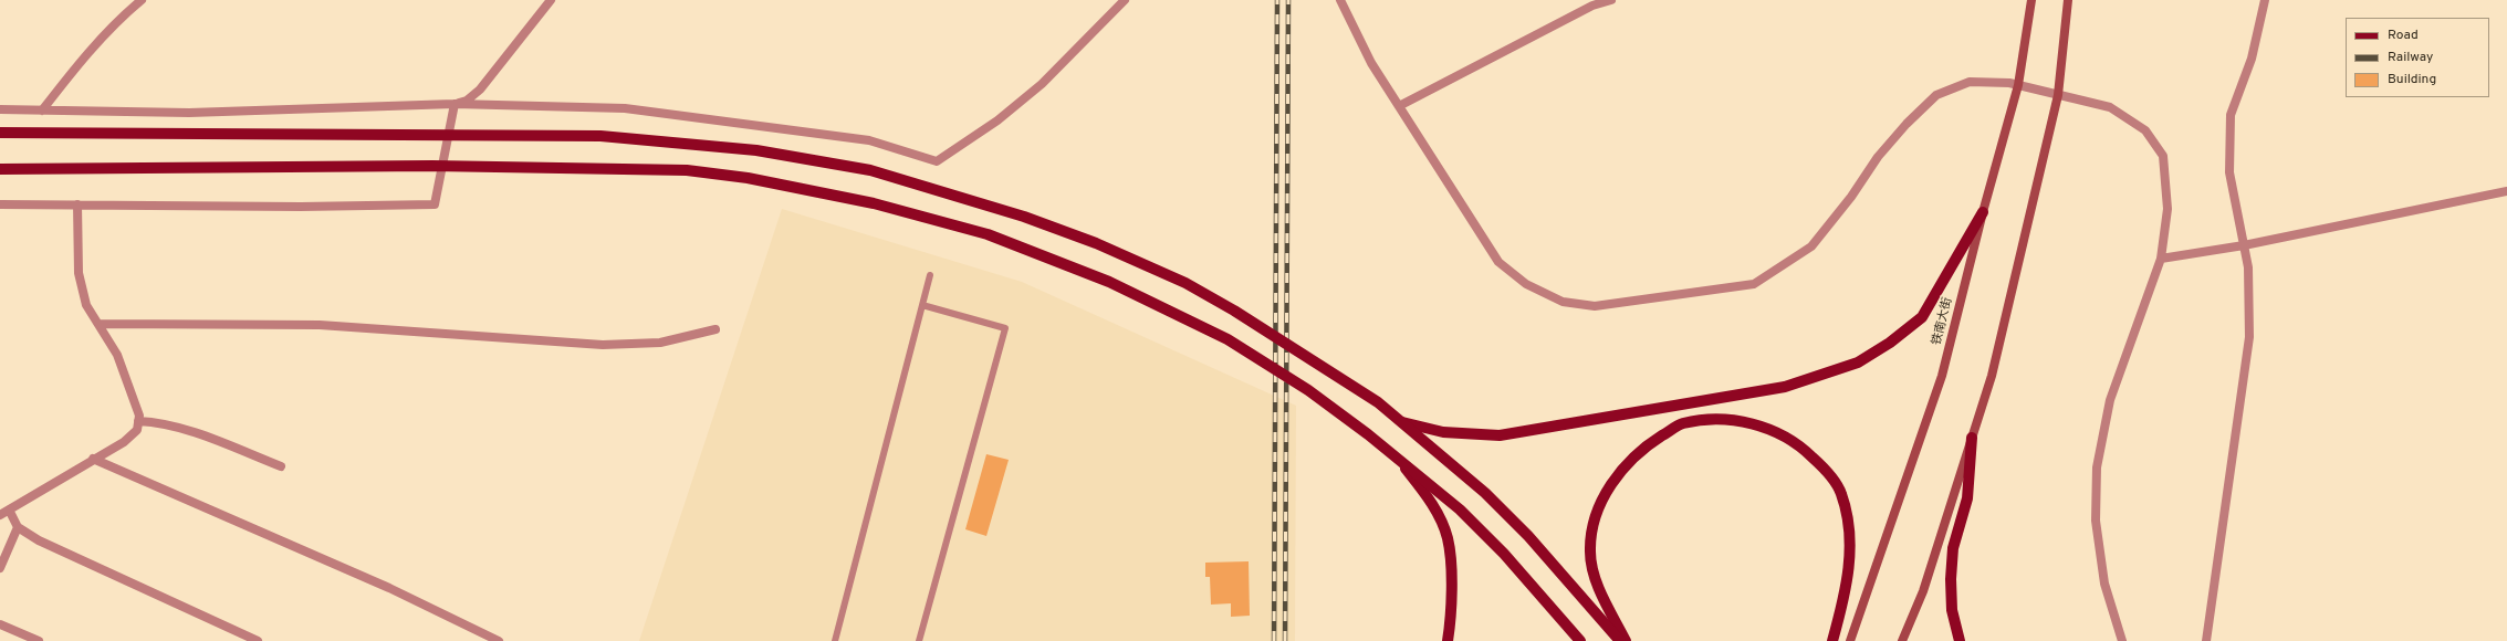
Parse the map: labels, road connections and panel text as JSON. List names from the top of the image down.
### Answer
{
  "streets": {
    "main road": ["铁南大街"]
  },
  "legend": ["Road", "Railway", "Building"]
}
